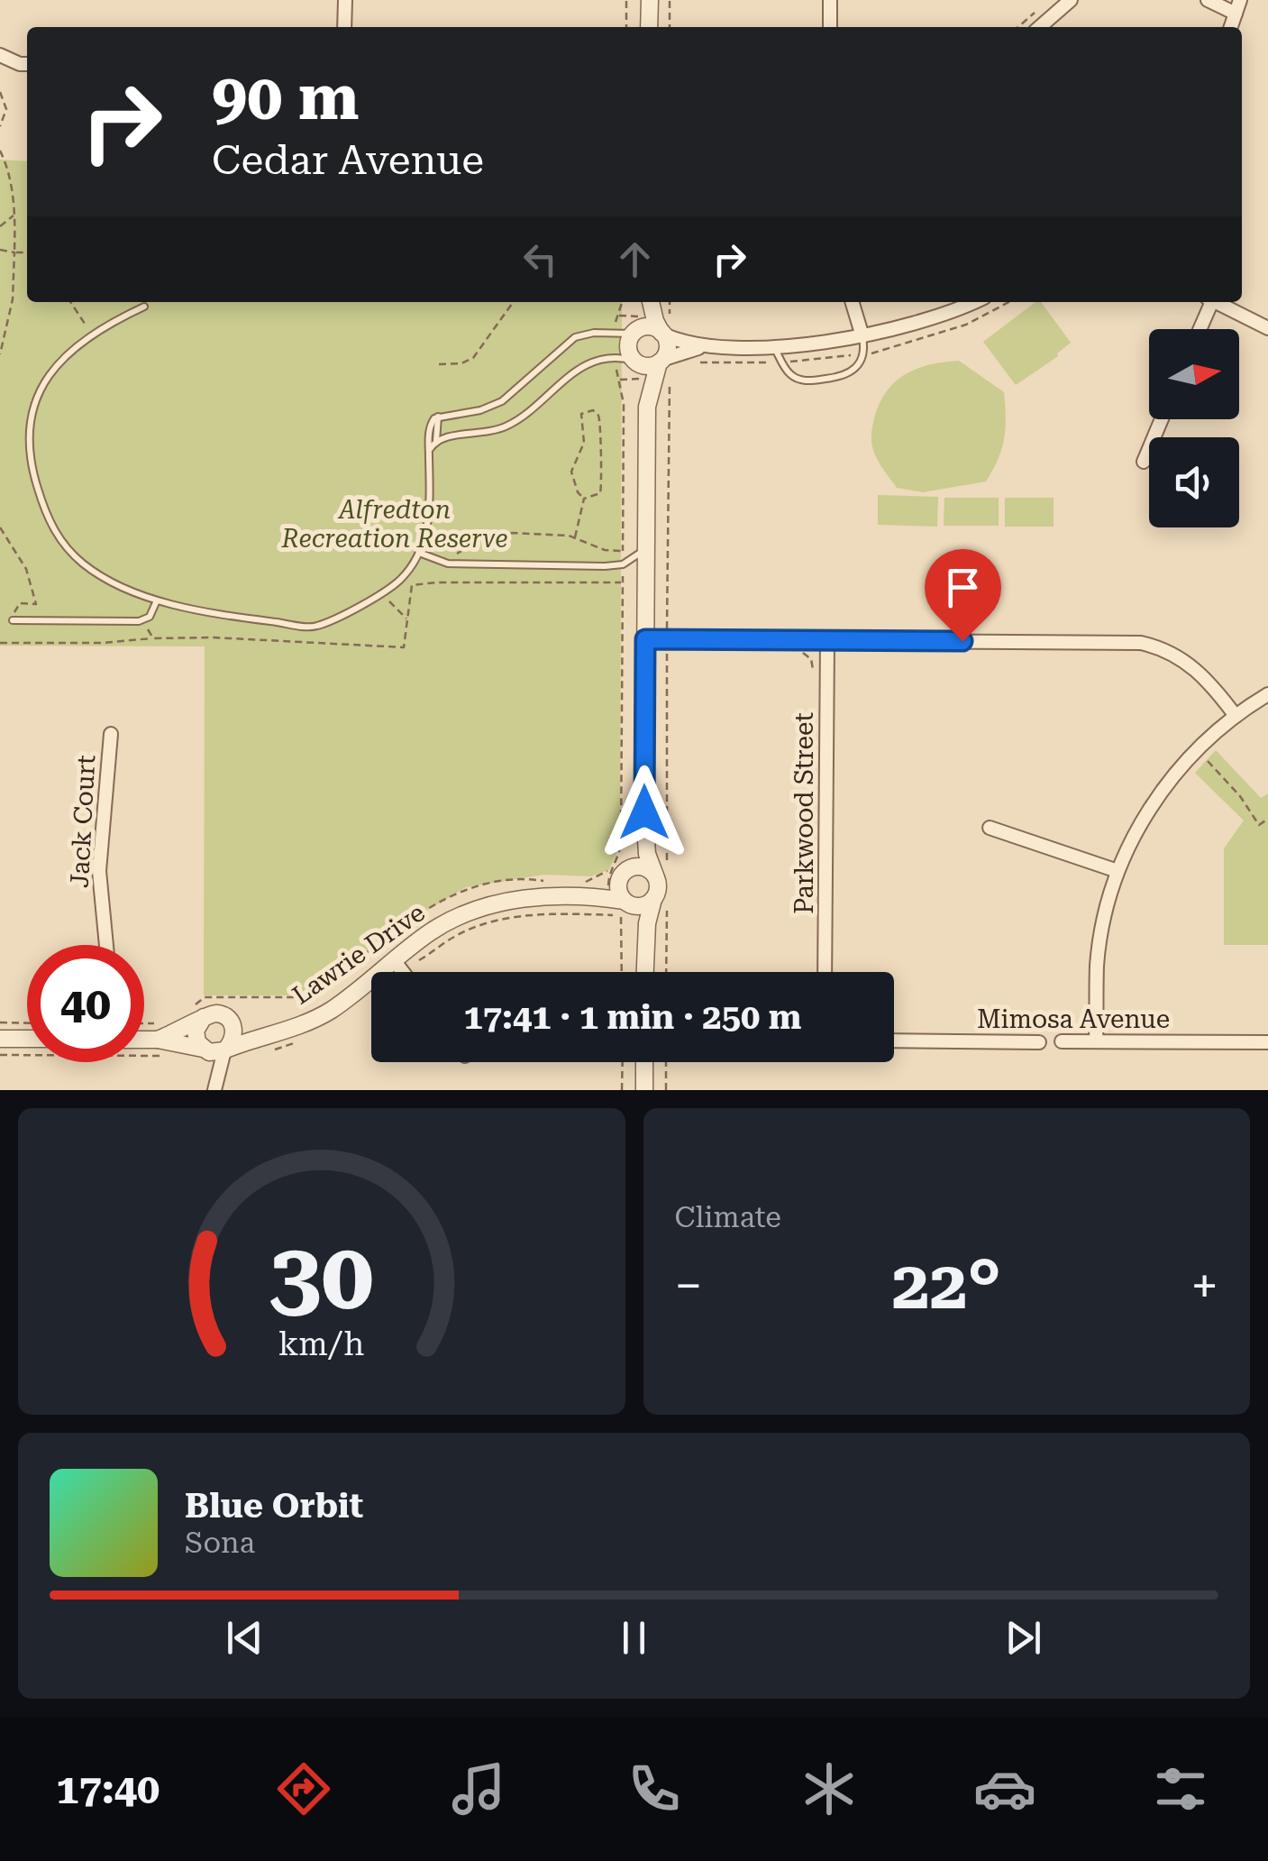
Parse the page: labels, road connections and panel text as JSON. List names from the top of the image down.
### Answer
{
  "streets": {
    "street": [
      "Parkwood Street",
      "Jack Court",
      "Lawrie Drive",
      "Mimosa Avenue"
    ]
  },
  "parks": ["Alfredton Recreation Reserve"],
  "north": "right",
  "page": {
    "turn": ["90 m", "Cedar Avenue"],
    "limit": "40",
    "trip": "17:41 · 1 min · 250 m",
    "tile": "Climate",
    "heat": ["−", "22°", "+"],
    "song": ["Blue Orbit", "Sona"],
    "tabs": "17:40",
    "gauge": ["30", "km/h"]
  }
}
